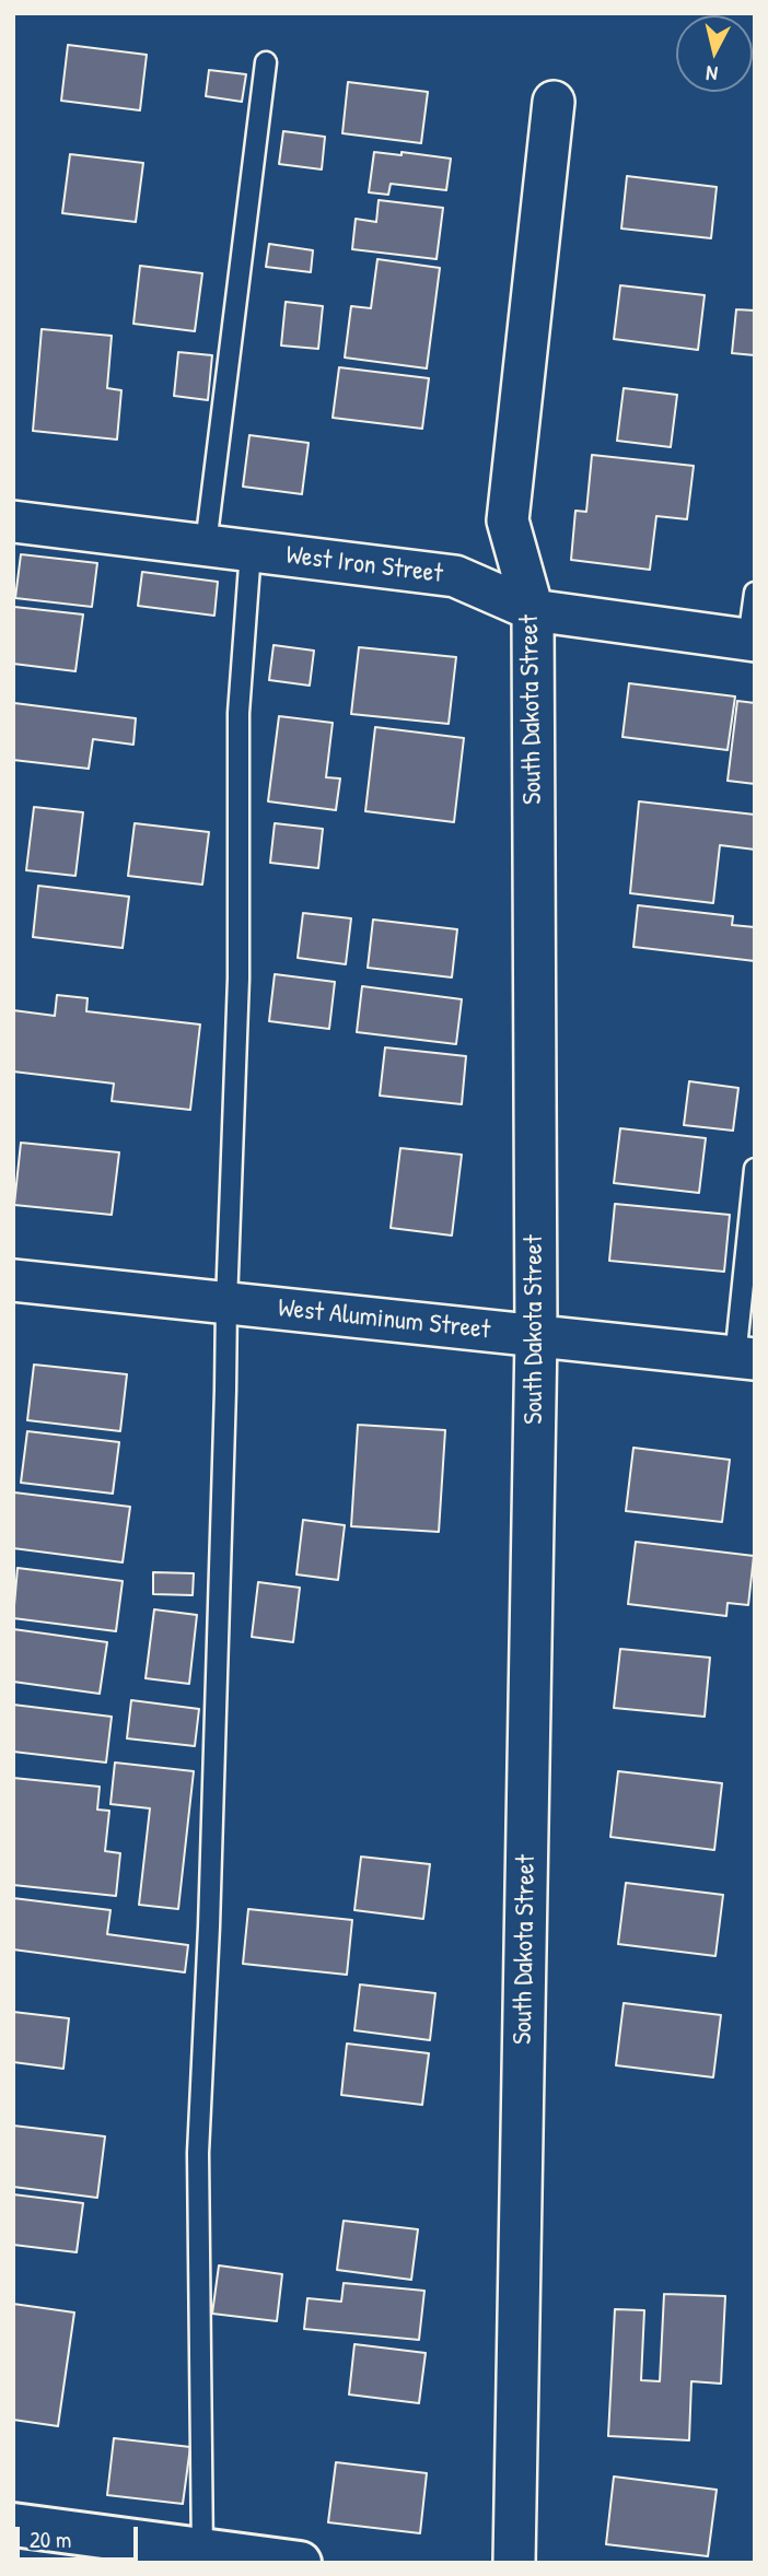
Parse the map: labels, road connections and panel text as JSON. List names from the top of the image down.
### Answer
{
  "streets": {
    "street": ["West Iron Street", "South Dakota Street", "West Aluminum Street"]
  },
  "crossings": [
    ["West Iron Street", "South Dakota Street"],
    ["South Dakota Street", "West Aluminum Street"]
  ],
  "scale_bar": "20 m",
  "north": "bottom"
}
